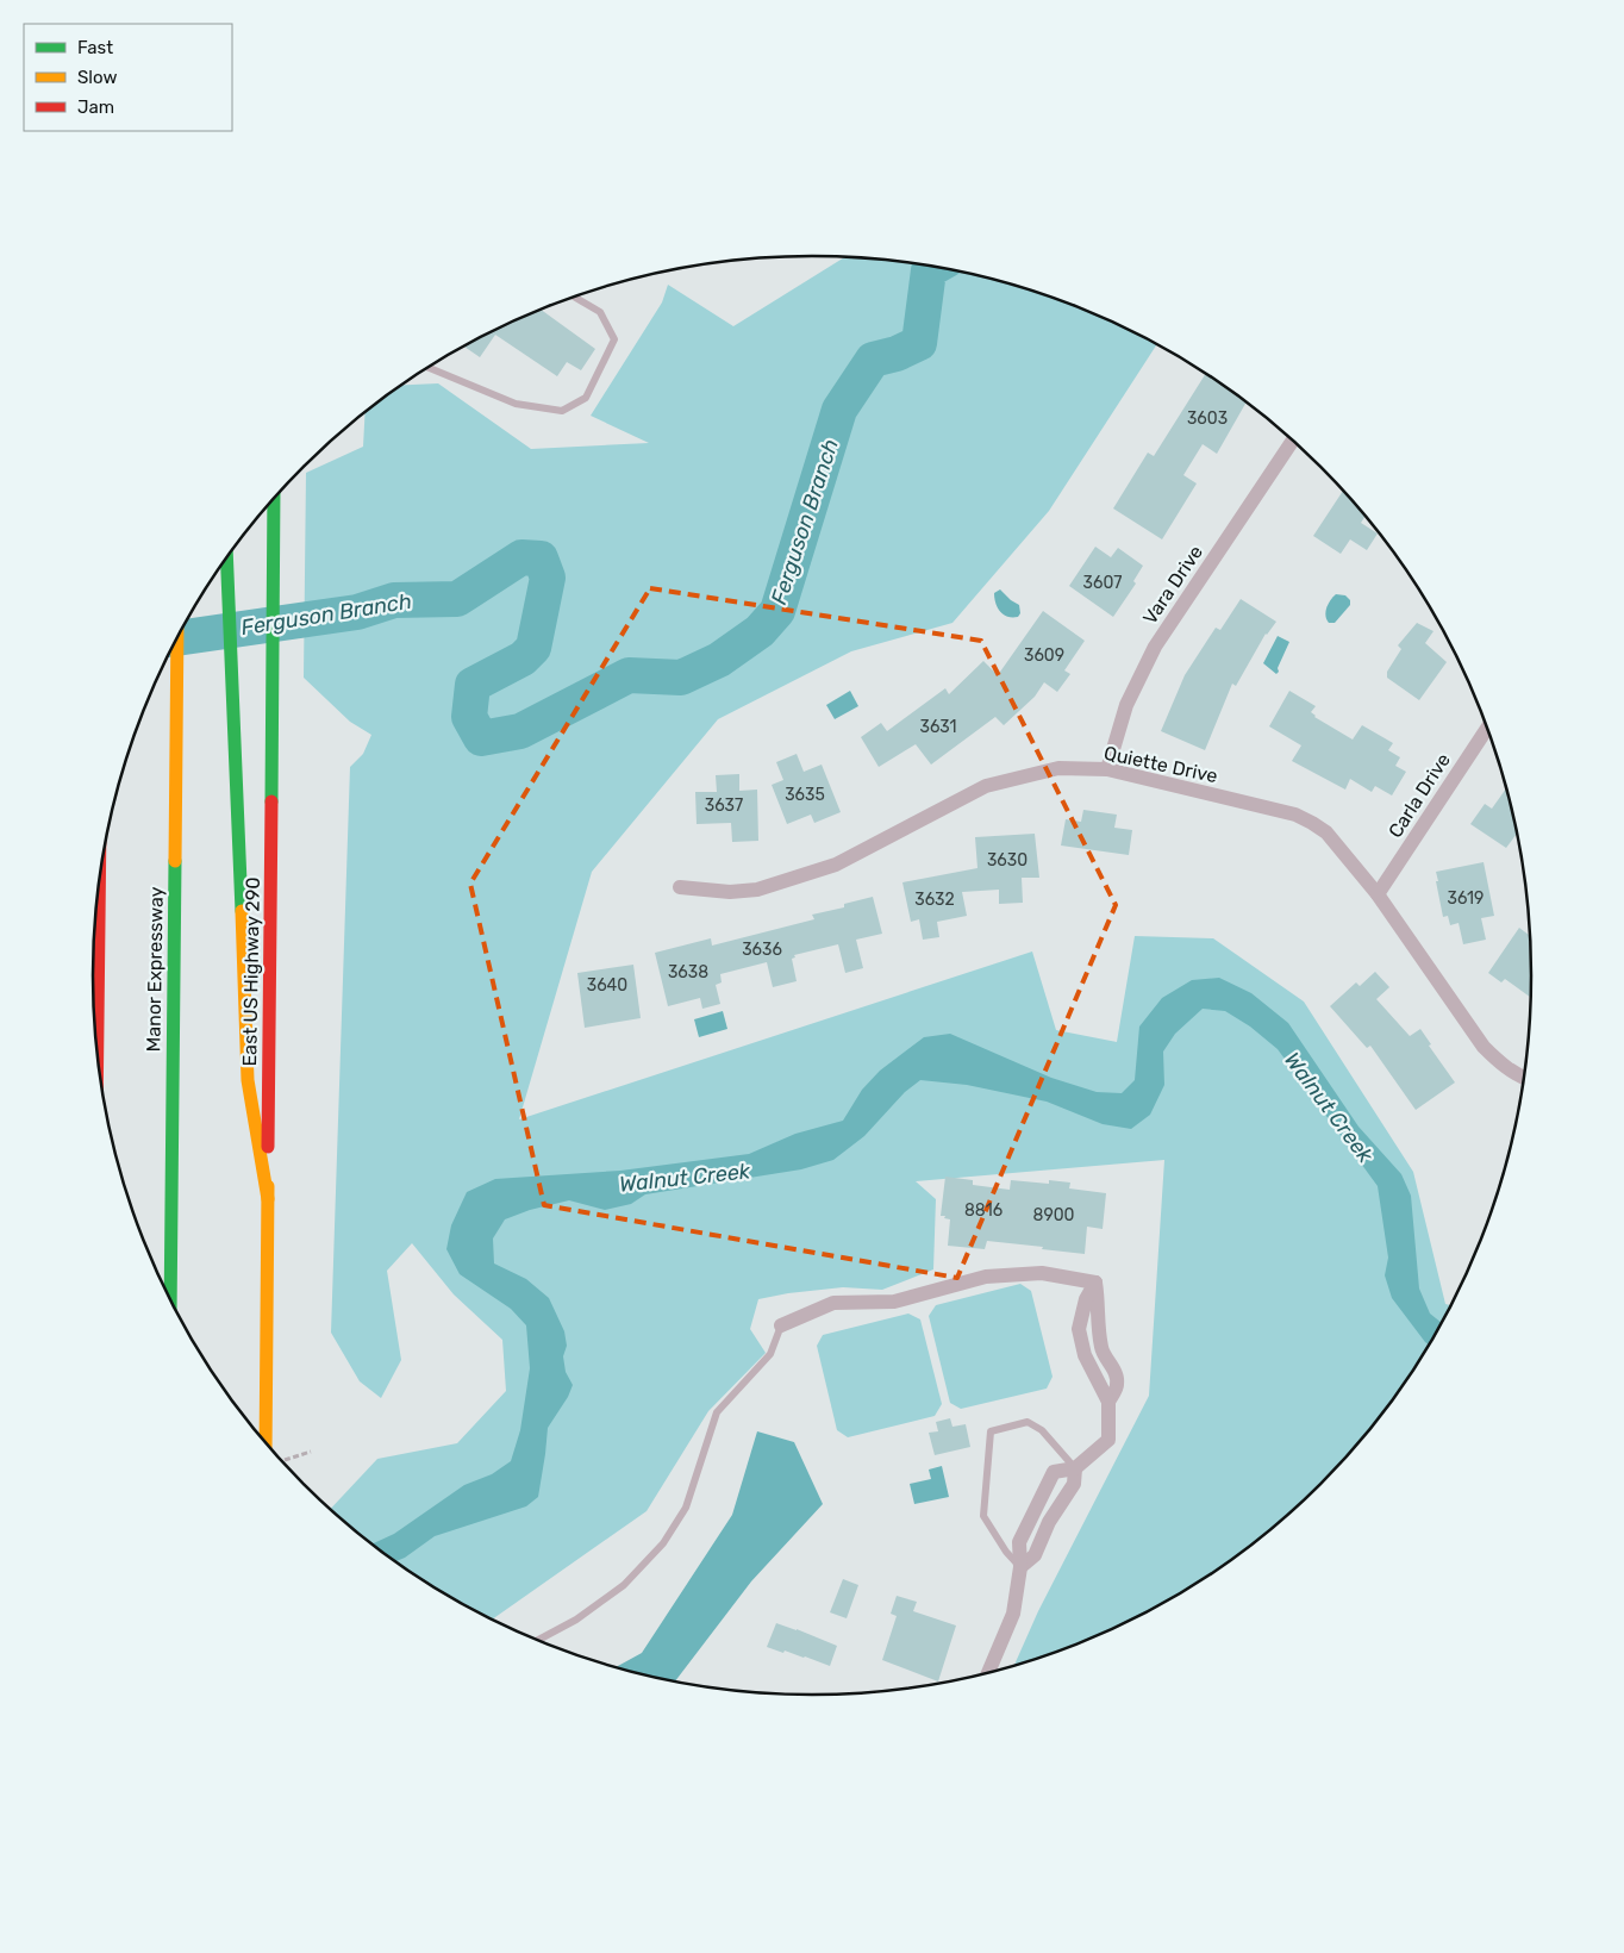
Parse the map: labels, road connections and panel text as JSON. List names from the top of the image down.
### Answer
{
  "streets": {
    "main road": ["Manor Expressway", "East US Highway 290"],
    "street": ["Vara Drive", "Quiette Drive", "Carla Drive"]
  },
  "crossings": [
    ["Vara Drive", "Quiette Drive"],
    ["Quiette Drive", "Carla Drive"]
  ],
  "water": ["Ferguson Branch", "Walnut Creek"],
  "house_numbers": [
    "3603",
    "3607",
    "3609",
    "3631",
    "3635",
    "3637",
    "3630",
    "3619",
    "3632",
    "3636",
    "3638",
    "3640",
    "8816",
    "8900"
  ],
  "legend": ["Fast", "Slow", "Jam"]
}
